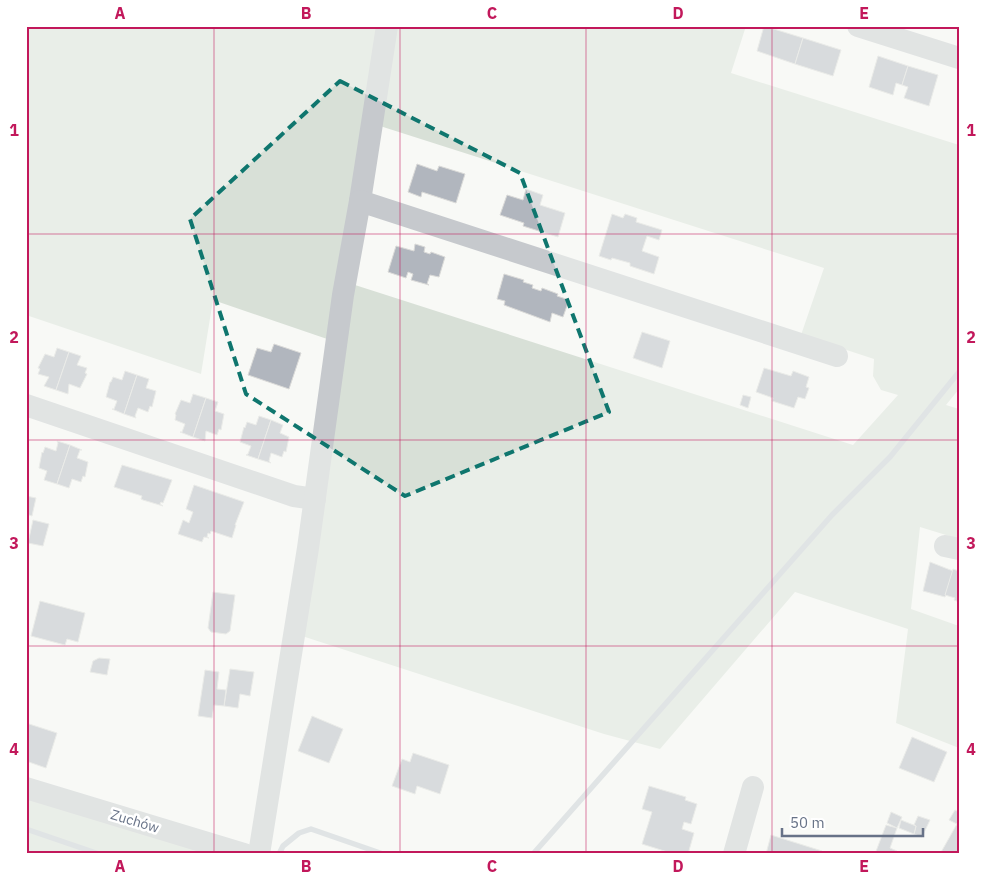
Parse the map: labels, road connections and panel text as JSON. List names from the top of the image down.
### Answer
{
  "streets": {
    "street": ["Zuchów"]
  },
  "scale_bar": "50 m",
  "grid": {
    "columns": [
      "A",
      "B",
      "C",
      "D",
      "E"
    ],
    "rows": [
      "1",
      "2",
      "3",
      "4"
    ]
  }
}
